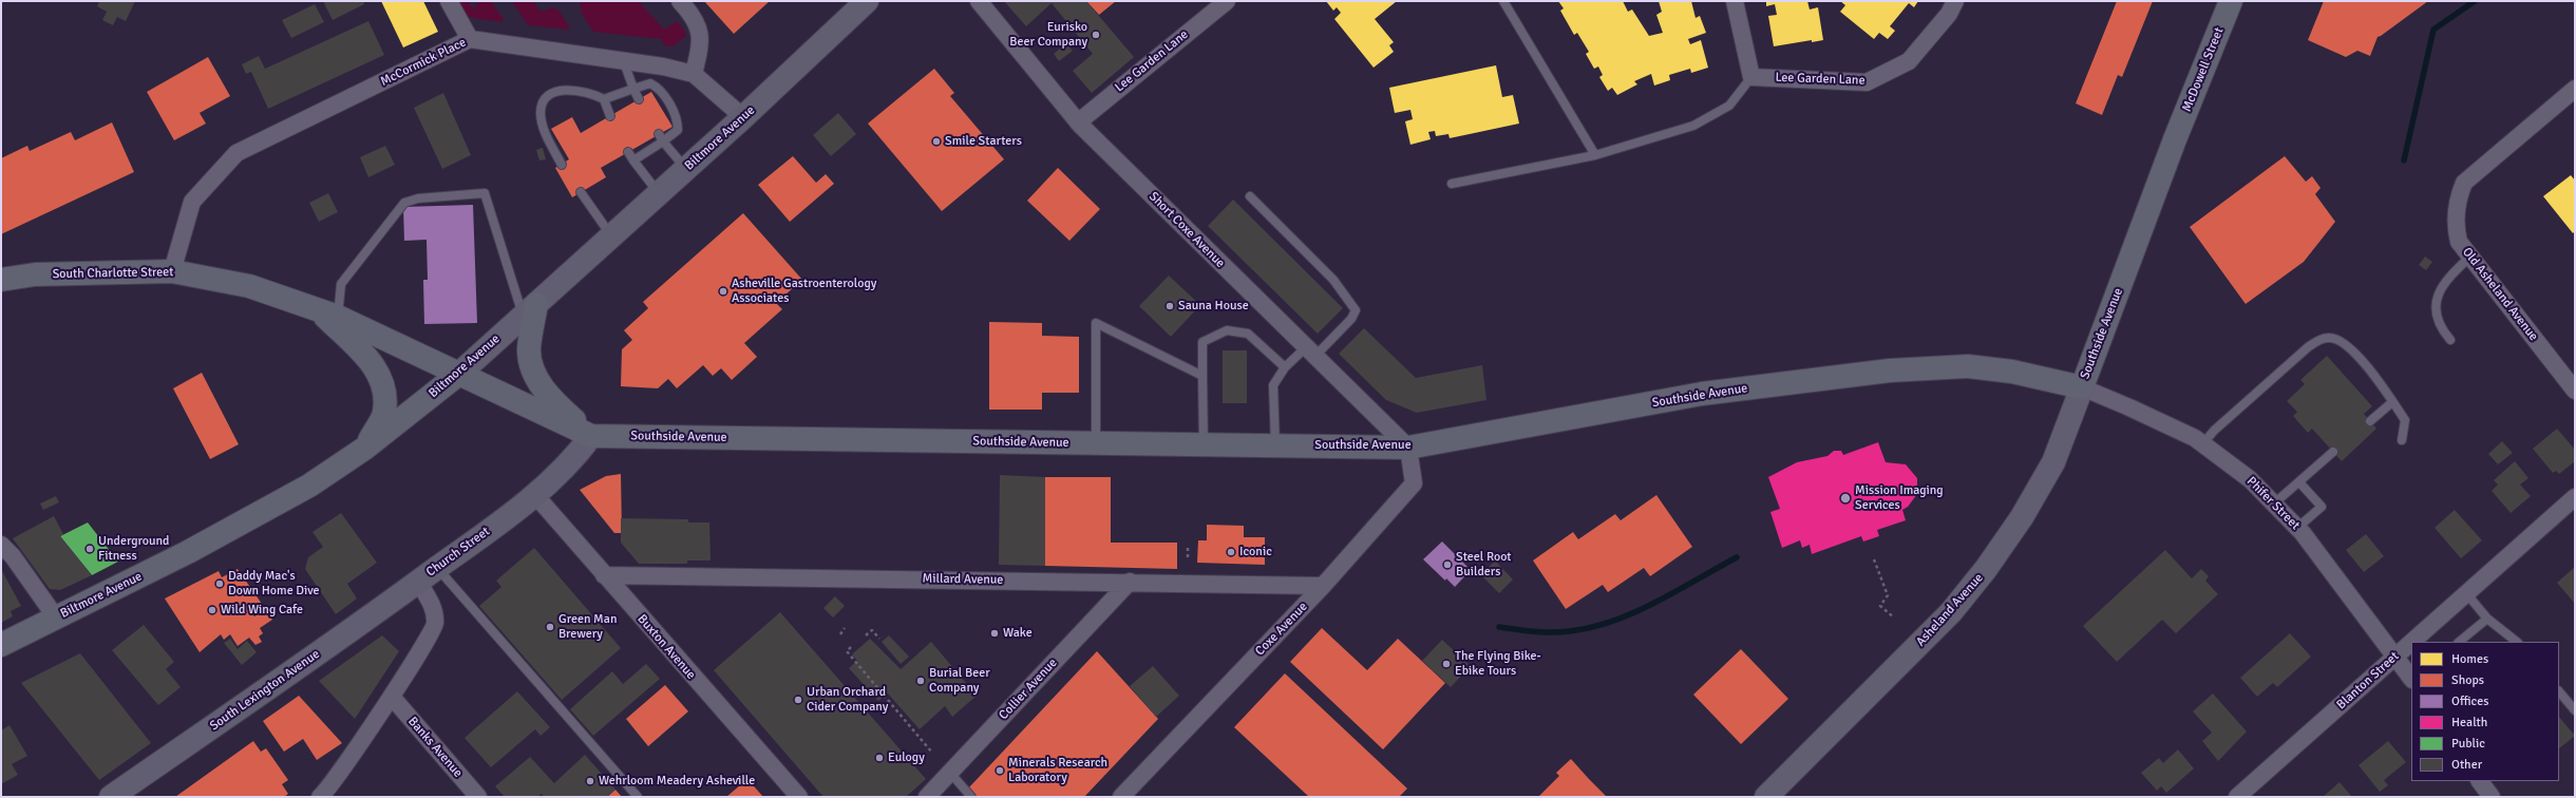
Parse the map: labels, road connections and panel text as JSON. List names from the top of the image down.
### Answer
{
  "streets": {
    "main road": [
      "McDowell Street",
      "Biltmore Avenue",
      "South Charlotte Street",
      "Southside Avenue",
      "Church Street",
      "Asheland Avenue",
      "South Lexington Avenue"
    ],
    "street": [
      "Lee Garden Lane",
      "McCormick Place",
      "Short Coxe Avenue",
      "Old Asheland Avenue",
      "Phifer Street",
      "Millard Avenue",
      "Coxe Avenue",
      "Buxton Avenue",
      "Blanton Street",
      "Collier Avenue",
      "Banks Avenue"
    ]
  },
  "crossings": [
    ["Lee Garden Lane", "Short Coxe Avenue"],
    ["McCormick Place", "Biltmore Avenue"],
    ["McCormick Place", "South Charlotte Street"],
    ["McDowell Street", "Southside Avenue"],
    ["Biltmore Avenue", "South Charlotte Street"],
    ["Biltmore Avenue", "Southside Avenue"],
    ["Short Coxe Avenue", "Southside Avenue"],
    ["Short Coxe Avenue", "Coxe Avenue"],
    ["South Charlotte Street", "Southside Avenue"],
    ["Southside Avenue", "Phifer Street"],
    ["Southside Avenue", "Church Street"],
    ["Southside Avenue", "Asheland Avenue"],
    ["Southside Avenue", "Coxe Avenue"],
    ["Phifer Street", "Asheland Avenue"],
    ["Phifer Street", "Blanton Street"],
    ["Church Street", "Buxton Avenue"],
    ["Church Street", "South Lexington Avenue"],
    ["Church Street", "Banks Avenue"],
    ["Millard Avenue", "Coxe Avenue"],
    ["Millard Avenue", "Buxton Avenue"],
    ["Millard Avenue", "Collier Avenue"]
  ],
  "places": [
    "Eurisko Beer Company",
    "Smile Starters",
    "Asheville Gastroenterology Associates",
    "Sauna House",
    "Mission Imaging Services",
    "Underground Fitness",
    "Iconic",
    "Steel Root Builders",
    "Daddy Mac's Down Home Dive",
    "Wild Wing Cafe",
    "Green Man Brewery",
    "Wake",
    "The Flying Bike- Ebike Tours",
    "Burial Beer Company",
    "Urban Orchard Cider Company",
    "Eulogy",
    "Minerals Research Laboratory",
    "Wehrloom Meadery Asheville"
  ],
  "legend": [
    "Homes",
    "Shops",
    "Offices",
    "Health",
    "Public",
    "Other"
  ]
}
